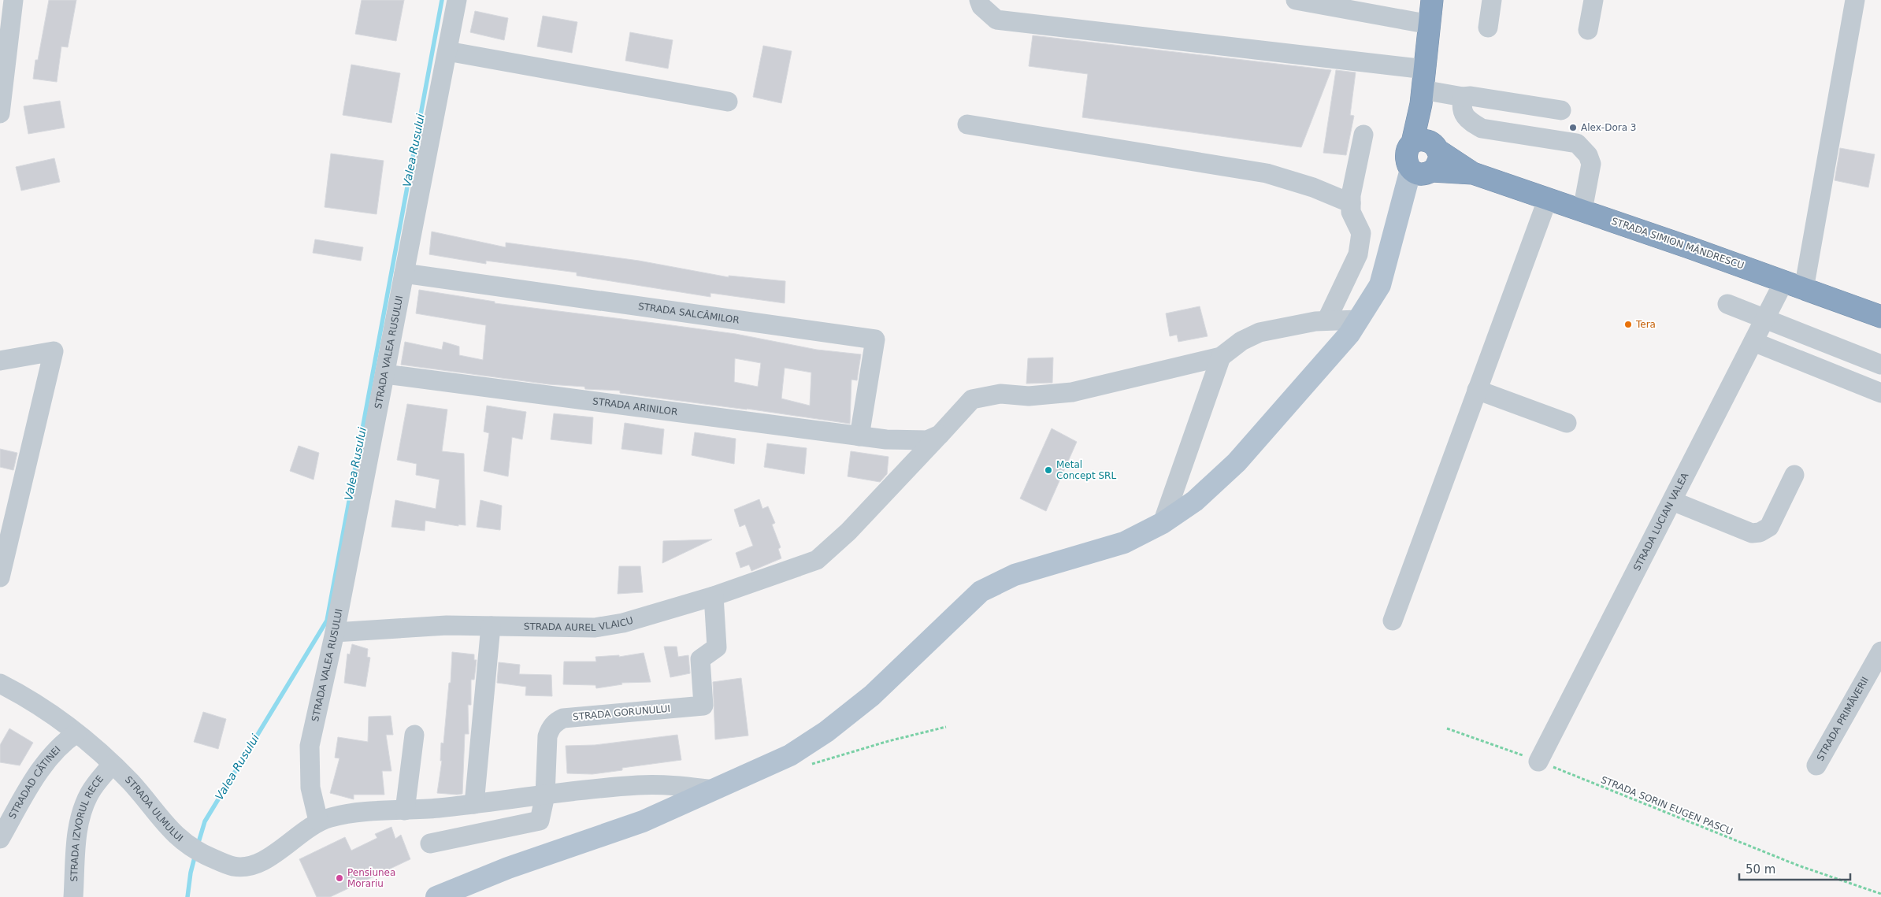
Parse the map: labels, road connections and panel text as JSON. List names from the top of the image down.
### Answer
{
  "streets": {
    "highway": ["STRADA SIMION MÂNDRESCU"],
    "street": [
      "STRADA SALCÂMILOR",
      "STRADA VALEA RUSULUI",
      "STRADA ARINILOR",
      "STRADA LUCIAN VALEA",
      "STRADA AUREL VLAICU",
      "STRADA GORUNULUI",
      "STRADA PRIMĂVERII",
      "STRADAD CĂTINEI",
      "STRADA ULMULUI",
      "STRADA IZVORUL RECE"
    ],
    "path": ["STRADA SORIN EUGEN PASCU"]
  },
  "crossings": [
    ["STRADA SIMION MÂNDRESCU", "STRADA LUCIAN VALEA"],
    ["STRADA SALCÂMILOR", "STRADA VALEA RUSULUI"],
    ["STRADA SALCÂMILOR", "STRADA ARINILOR"],
    ["STRADA VALEA RUSULUI", "STRADA ARINILOR"],
    ["STRADA VALEA RUSULUI", "STRADA AUREL VLAICU"],
    ["STRADA VALEA RUSULUI", "STRADA ULMULUI"],
    ["STRADA ARINILOR", "STRADA AUREL VLAICU"],
    ["STRADA LUCIAN VALEA", "STRADA SORIN EUGEN PASCU"],
    ["STRADA AUREL VLAICU", "STRADA GORUNULUI"],
    ["STRADAD CĂTINEI", "STRADA ULMULUI"],
    ["STRADA ULMULUI", "STRADA IZVORUL RECE"]
  ],
  "water": ["Valea Rusului"],
  "places": [
    "Alex-Dora 3",
    "Tera",
    "Metal Concept SRL",
    "Pensiunea Morariu"
  ],
  "scale_bar": "50 m"
}
